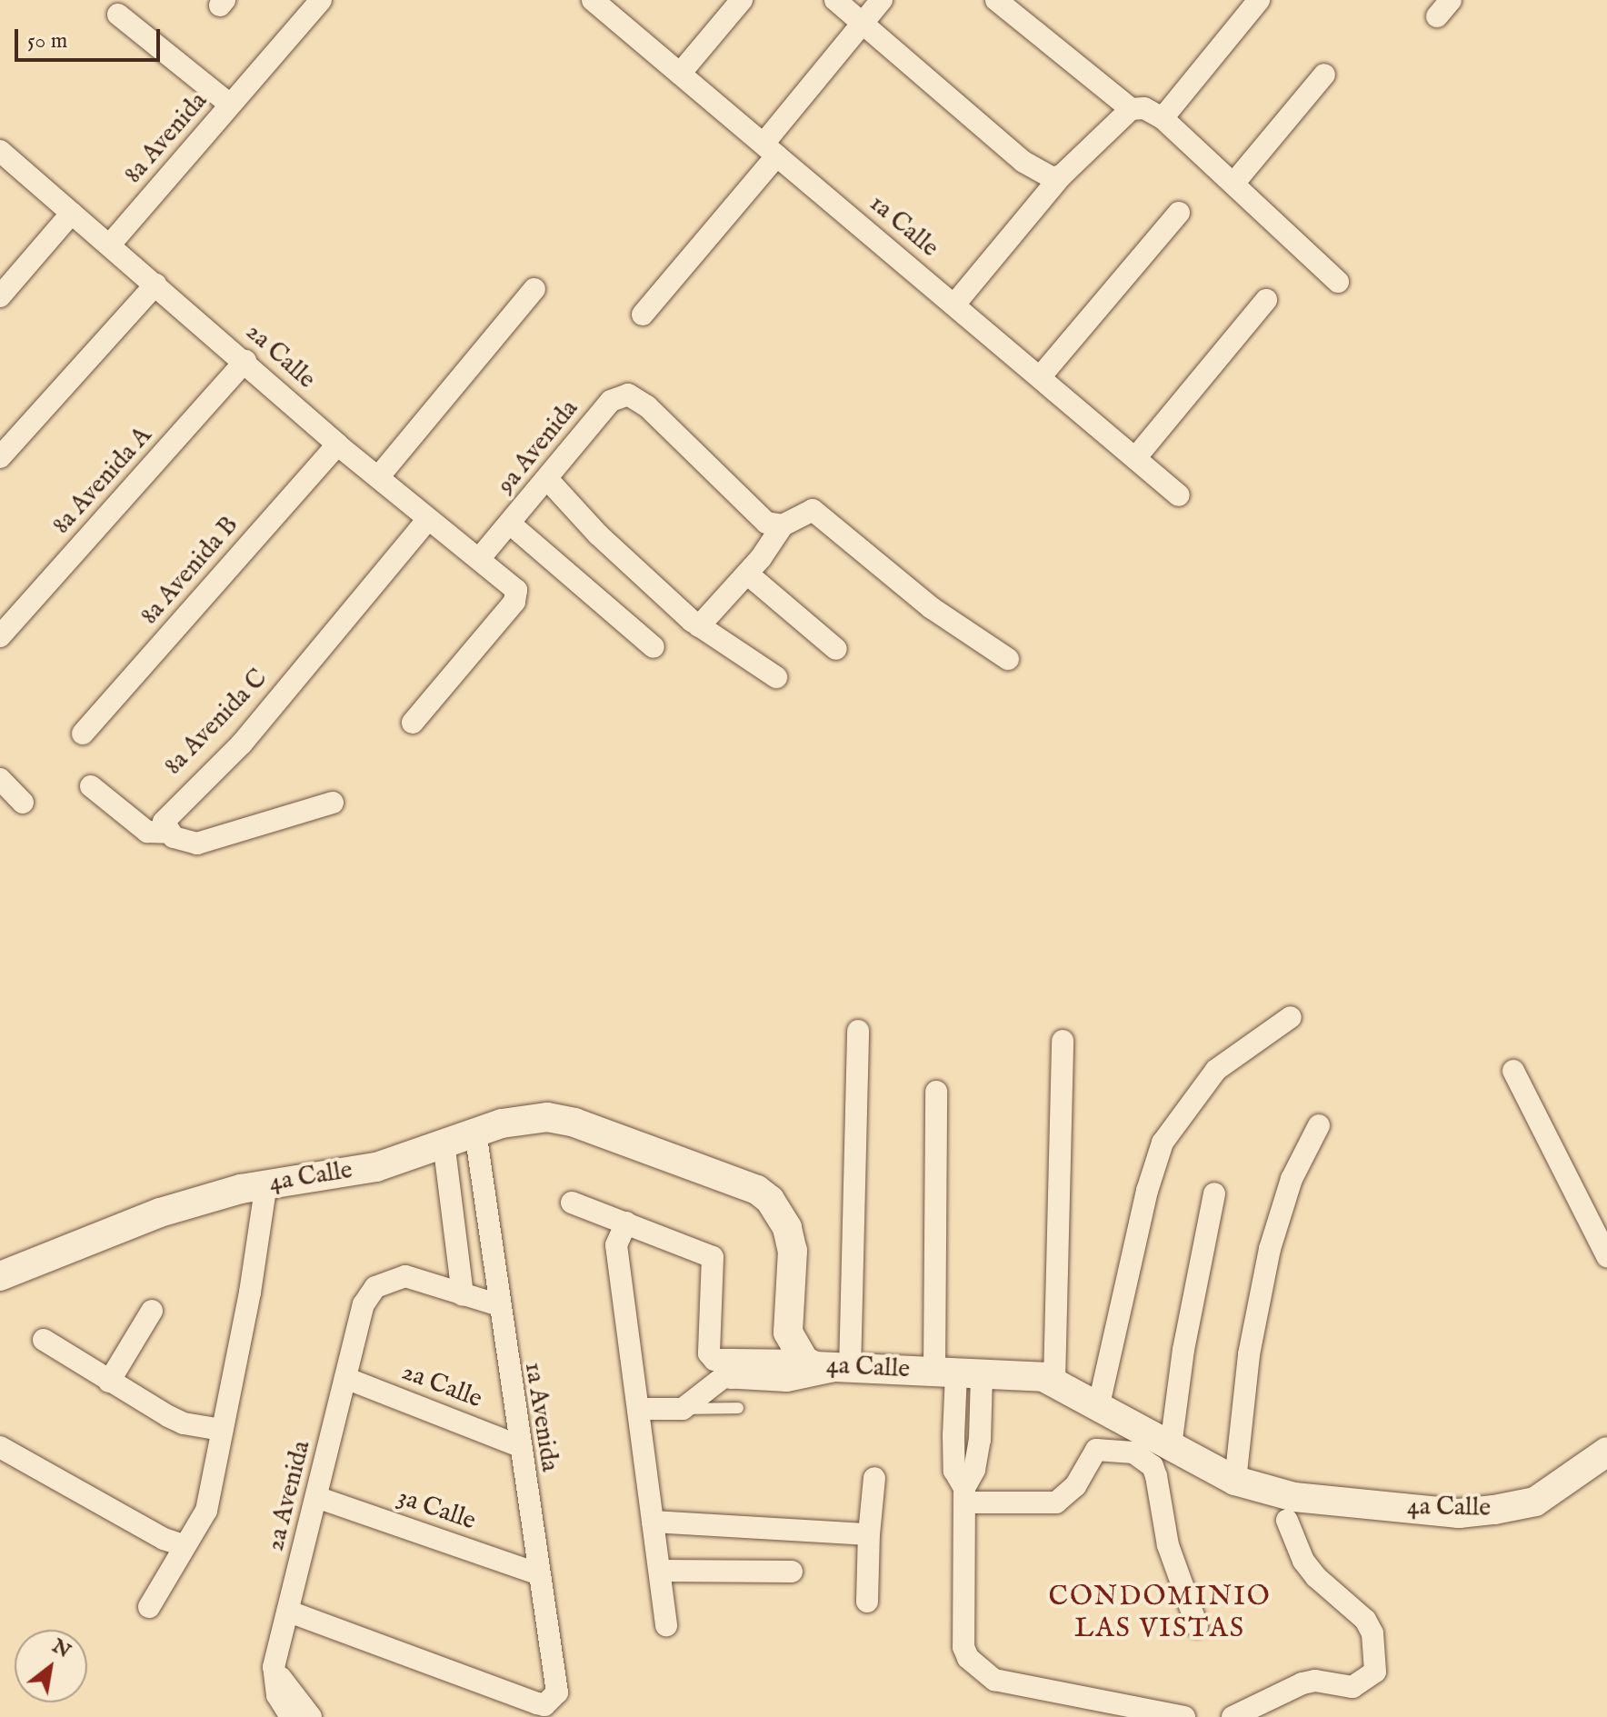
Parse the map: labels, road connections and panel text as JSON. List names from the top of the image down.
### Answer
{
  "streets": {
    "street": [
      "8a Avenida",
      "1a Calle",
      "2a Calle",
      "9a Avenida",
      "8a Avenida A",
      "8a Avenida B",
      "8a Avenida C",
      "4a Calle",
      "1a Avenida",
      "2a Avenida",
      "3a Calle"
    ]
  },
  "crossings": [
    ["8a Avenida", "2a Calle"],
    ["2a Calle", "9a Avenida"],
    ["2a Calle", "8a Avenida A"],
    ["2a Calle", "8a Avenida B"],
    ["2a Calle", "8a Avenida C"],
    ["2a Calle", "1a Avenida"],
    ["2a Calle", "2a Avenida"],
    ["4a Calle", "1a Avenida"],
    ["1a Avenida", "2a Avenida"],
    ["1a Avenida", "3a Calle"],
    ["2a Avenida", "3a Calle"]
  ],
  "districts": ["CONDOMINIO LAS VISTAS"],
  "scale_bar": "50 m",
  "north": "top right"
}
